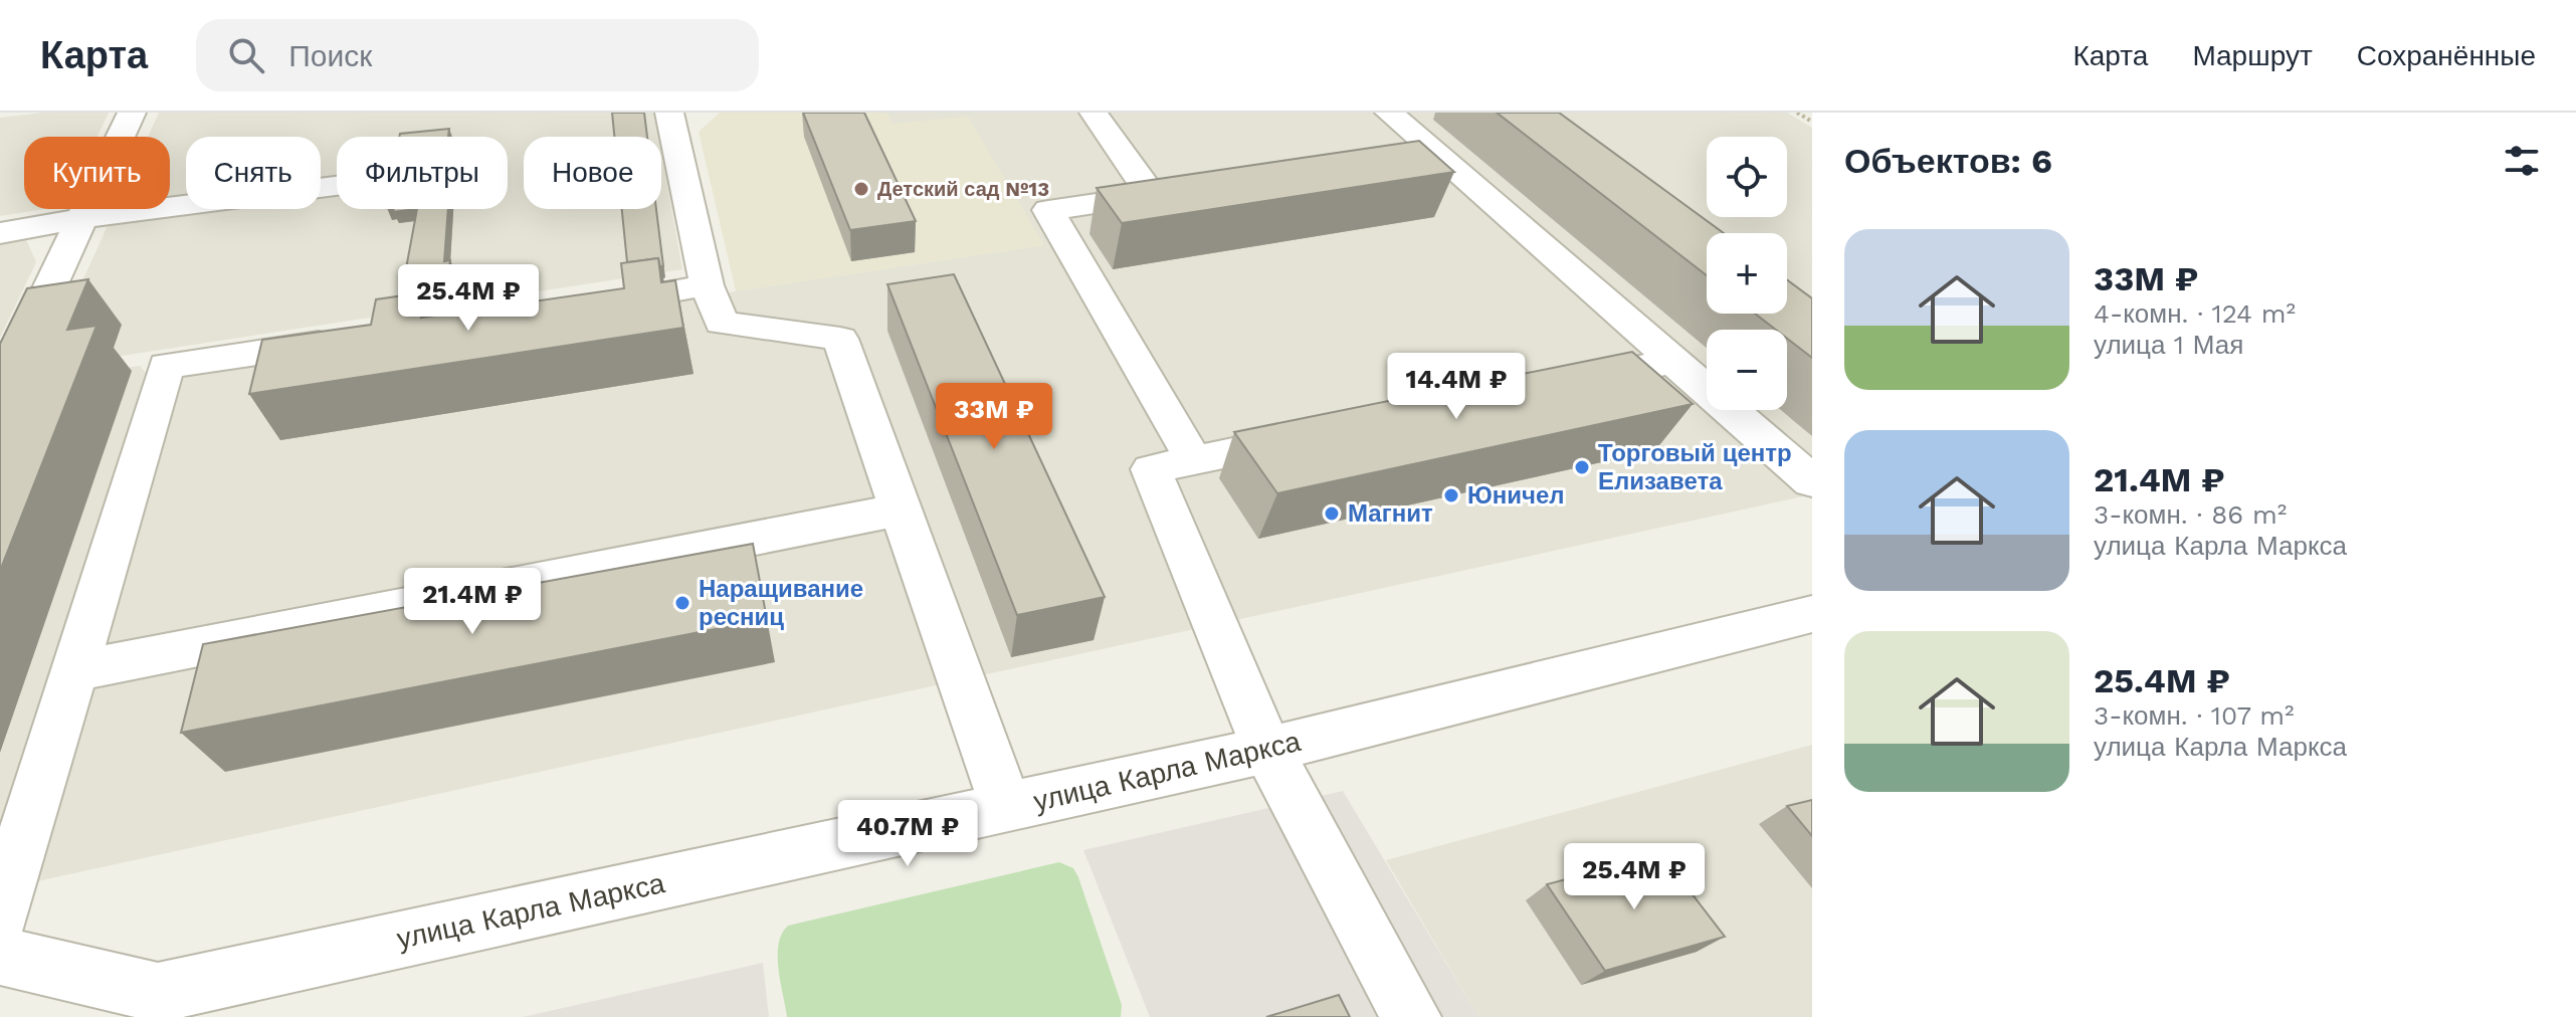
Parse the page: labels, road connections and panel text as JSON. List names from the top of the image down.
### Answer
{
  "streets": {
    "street": ["улица Карла Маркса"]
  },
  "places": [
    "Детский сад №13",
    "Торговый центр Елизавета",
    "Юничел",
    "Магнит",
    "Наращивание ресниц"
  ],
  "page": {
    "header": "Карта",
    "search": "Поиск",
    "nav": ["Карта", "Маршрут", "Сохранённые"],
    "heading": "Объектов: 6",
    "map_buttons": ["+", "−"],
    "chip": [
      "Купить",
      "Снять",
      "Фильтры",
      "Новое"
    ],
    "list": [
      {
        "name": "33M ₽",
        "note": "4-комн. · 124 m² · улица 1 Мая"
      },
      {
        "name": "21.4M ₽",
        "note": "3-комн. · 86 m² · улица Карла Маркса"
      },
      {
        "name": "25.4M ₽",
        "note": "3-комн. · 107 m² · улица Карла Маркса"
      }
    ],
    "price": [
      "25.4M ₽",
      "14.4M ₽",
      "33M ₽",
      "21.4M ₽",
      "40.7M ₽",
      "25.4M ₽"
    ]
  }
}
